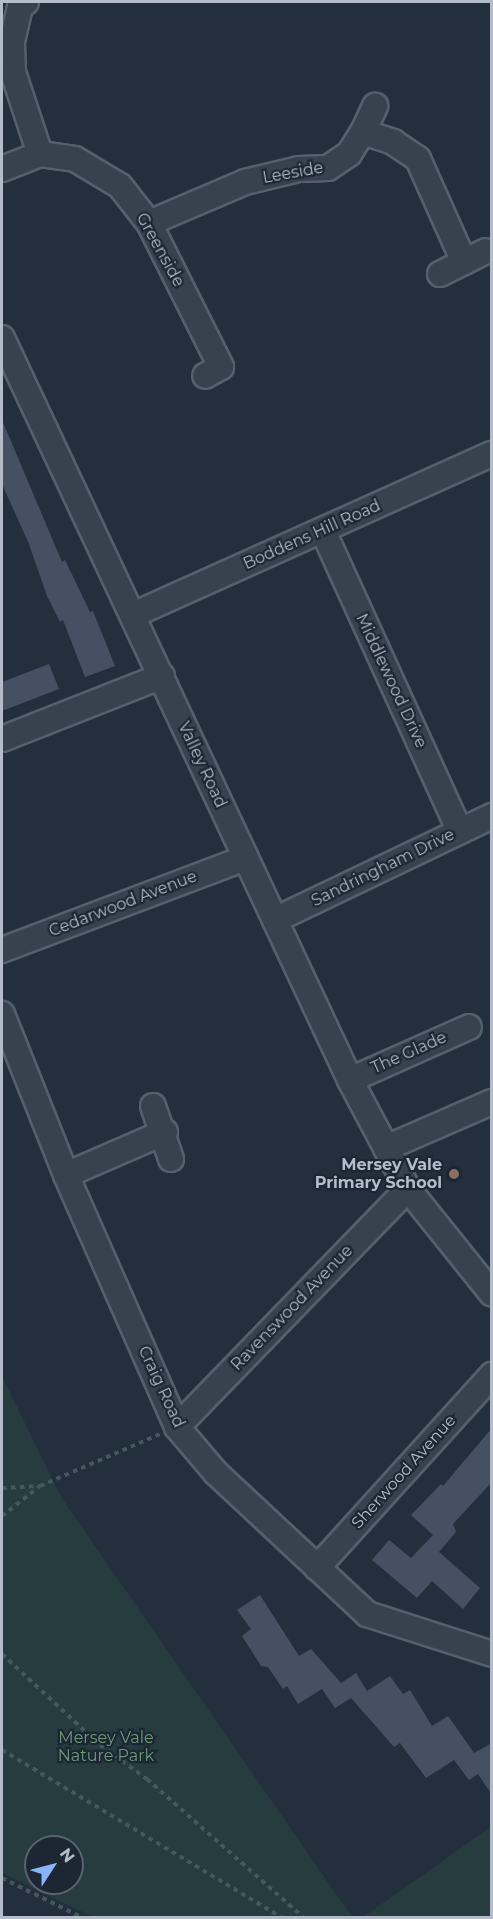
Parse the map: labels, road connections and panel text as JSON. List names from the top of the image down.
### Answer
{
  "streets": {
    "street": [
      "Leeside",
      "Greenside",
      "Boddens Hill Road",
      "Middlewood Drive",
      "Valley Road",
      "Sandringham Drive",
      "Cedarwood Avenue",
      "The Glade",
      "Ravenswood Avenue",
      "Craig Road",
      "Sherwood Avenue"
    ]
  },
  "crossings": [
    ["Leeside", "Greenside"],
    ["Boddens Hill Road", "Middlewood Drive"],
    ["Boddens Hill Road", "Valley Road"],
    ["Middlewood Drive", "Sandringham Drive"],
    ["Valley Road", "Sandringham Drive"],
    ["Valley Road", "Cedarwood Avenue"],
    ["Valley Road", "The Glade"],
    ["Valley Road", "Ravenswood Avenue"],
    ["Ravenswood Avenue", "Craig Road"],
    ["Craig Road", "Sherwood Avenue"]
  ],
  "parks": ["Mersey Vale Nature Park"],
  "places": ["Mersey Vale Primary School"],
  "north": "top right"
}
